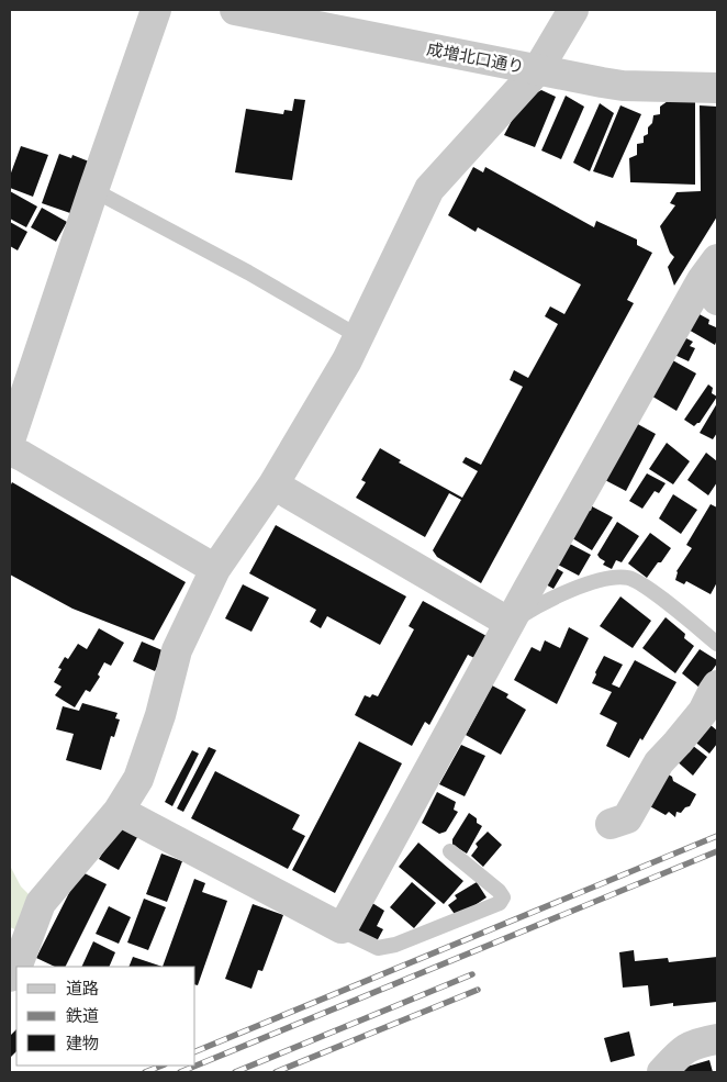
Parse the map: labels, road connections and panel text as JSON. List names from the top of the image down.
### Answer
{
  "streets": {
    "street": ["成増北口通り"]
  },
  "legend": ["道路", "鉄道", "建物"]
}
